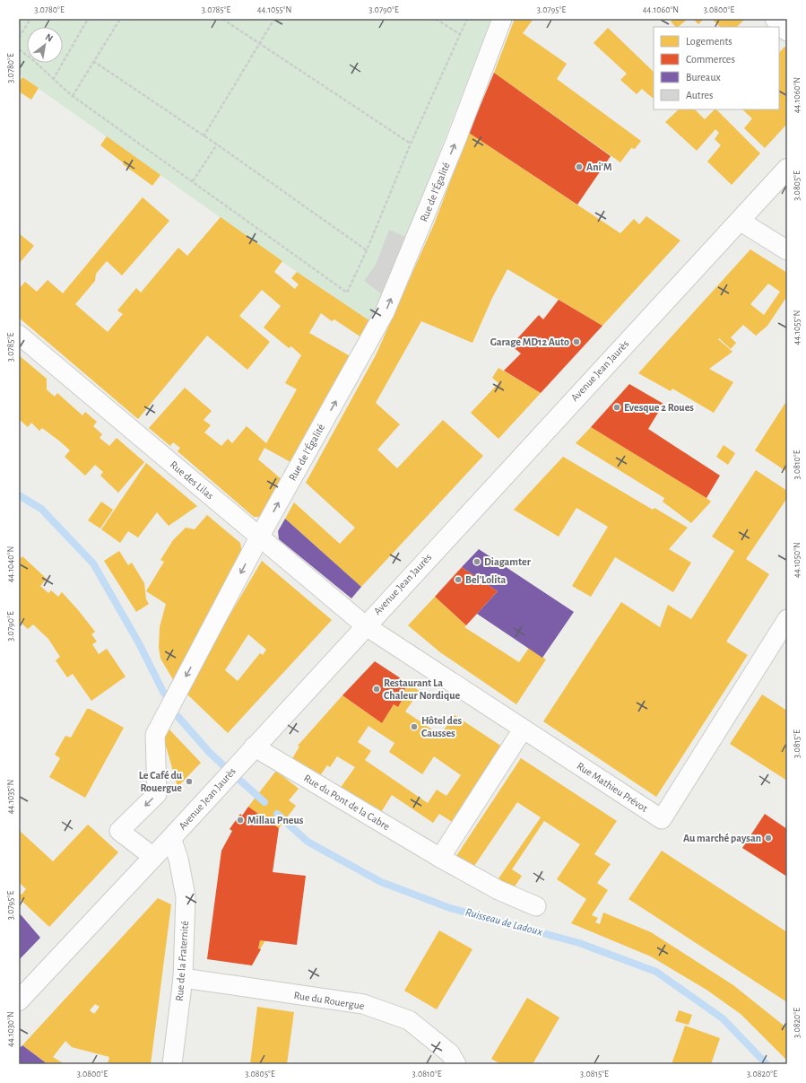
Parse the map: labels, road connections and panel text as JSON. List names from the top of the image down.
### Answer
{
  "streets": {
    "main road": ["Avenue Jean Jaurès"],
    "street": [
      "Rue de l'Égalité",
      "Rue des Lilas",
      "Rue Mathieu Prévot",
      "Rue du Pont de la Cabre",
      "Rue de la Fraternité",
      "Rue du Rouergue"
    ]
  },
  "crossings": [
    ["Rue de l'Égalité", "Avenue Jean Jaurès"],
    ["Rue de l'Égalité", "Rue des Lilas"],
    ["Avenue Jean Jaurès", "Rue des Lilas"],
    ["Avenue Jean Jaurès", "Rue Mathieu Prévot"],
    ["Avenue Jean Jaurès", "Rue du Pont de la Cabre"],
    ["Avenue Jean Jaurès", "Rue de la Fraternité"],
    ["Rue des Lilas", "Rue Mathieu Prévot"],
    ["Rue de la Fraternité", "Rue du Rouergue"]
  ],
  "water": ["Ruisseau de Ladoux"],
  "places": [
    "Ani'M",
    "Garage MD12 Auto",
    "Evesque 2 Roues",
    "Diagamter",
    "Bel'Lolita",
    "Restaurant La Chaleur Nordique",
    "Hôtel des Causses",
    "Le Café du Rouergue",
    "Millau Pneus",
    "Au marché paysan"
  ],
  "legend": [
    "Logements",
    "Commerces",
    "Bureaux",
    "Autres"
  ],
  "north": "top right",
  "coordinates": [
    "3.0780°E",
    "3.0785°E",
    "44.1055°N",
    "3.0790°E",
    "3.0795°E",
    "44.1060°N",
    "3.0800°E",
    "3.0805°E",
    "3.0810°E",
    "44.1050°N",
    "44.1040°N",
    "3.0815°E",
    "44.1035°N",
    "3.0820°E",
    "44.1030°N"
  ]
}
